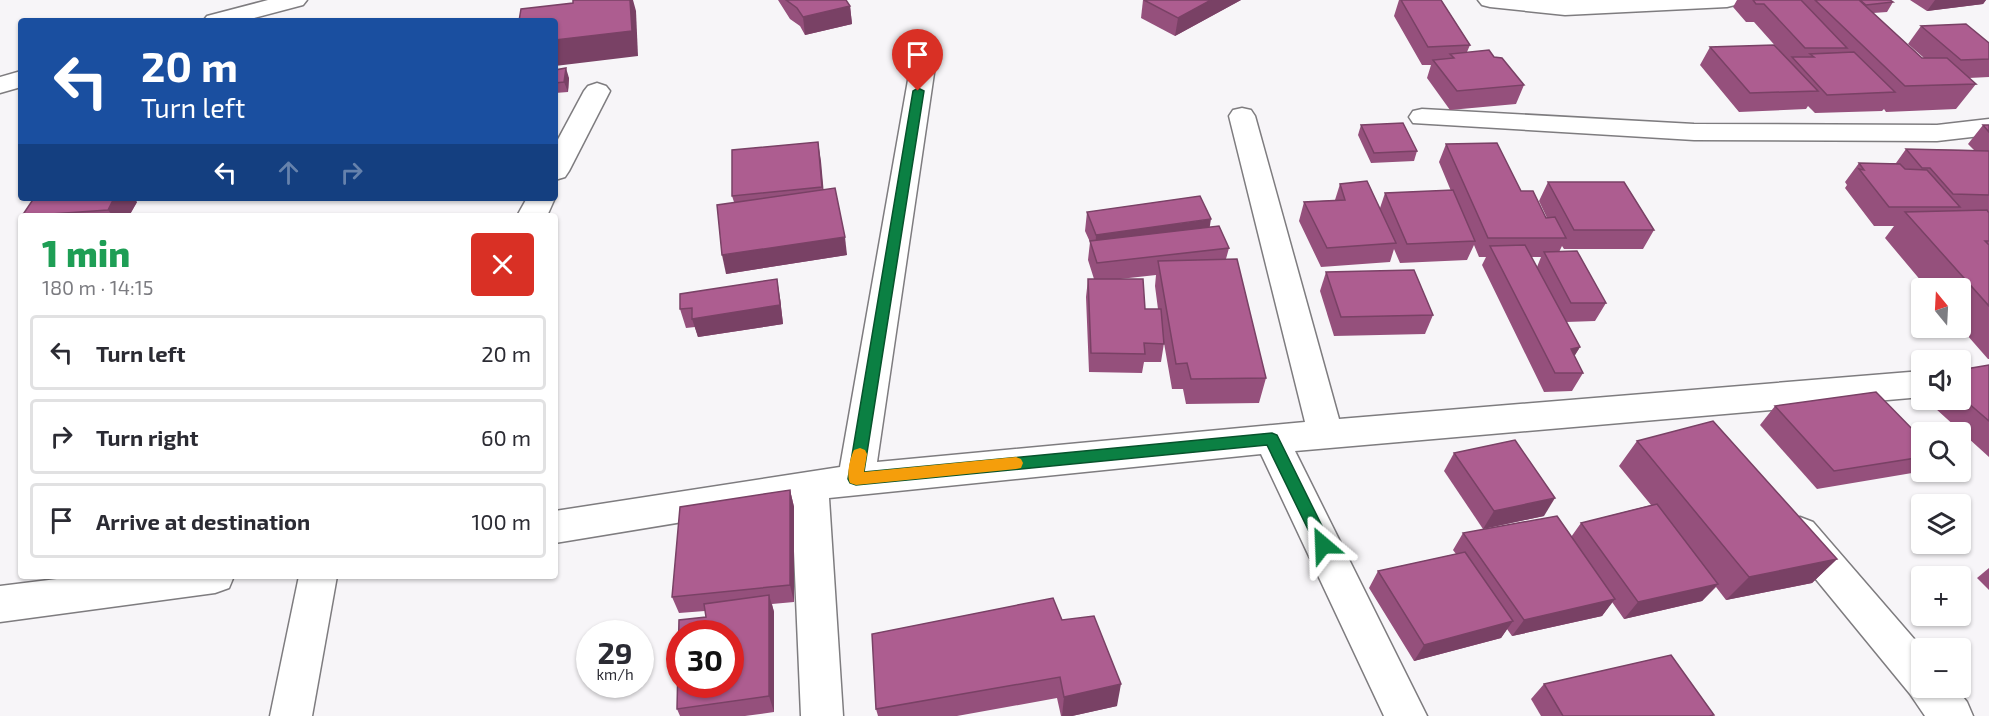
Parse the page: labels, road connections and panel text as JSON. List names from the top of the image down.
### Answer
{
  "north": "top",
  "page": {
    "turn": ["20 m", "Turn left"],
    "heading": ["1 min", "180 m · 14:15"],
    "map_buttons": ["+", "−"],
    "list": [
      {
        "name": "Turn left",
        "value": "20 m"
      },
      {
        "name": "Turn right",
        "value": "60 m"
      },
      {
        "name": "Arrive at destination",
        "value": "100 m"
      }
    ],
    "speed": "29 km/h",
    "limit": "30"
  }
}
